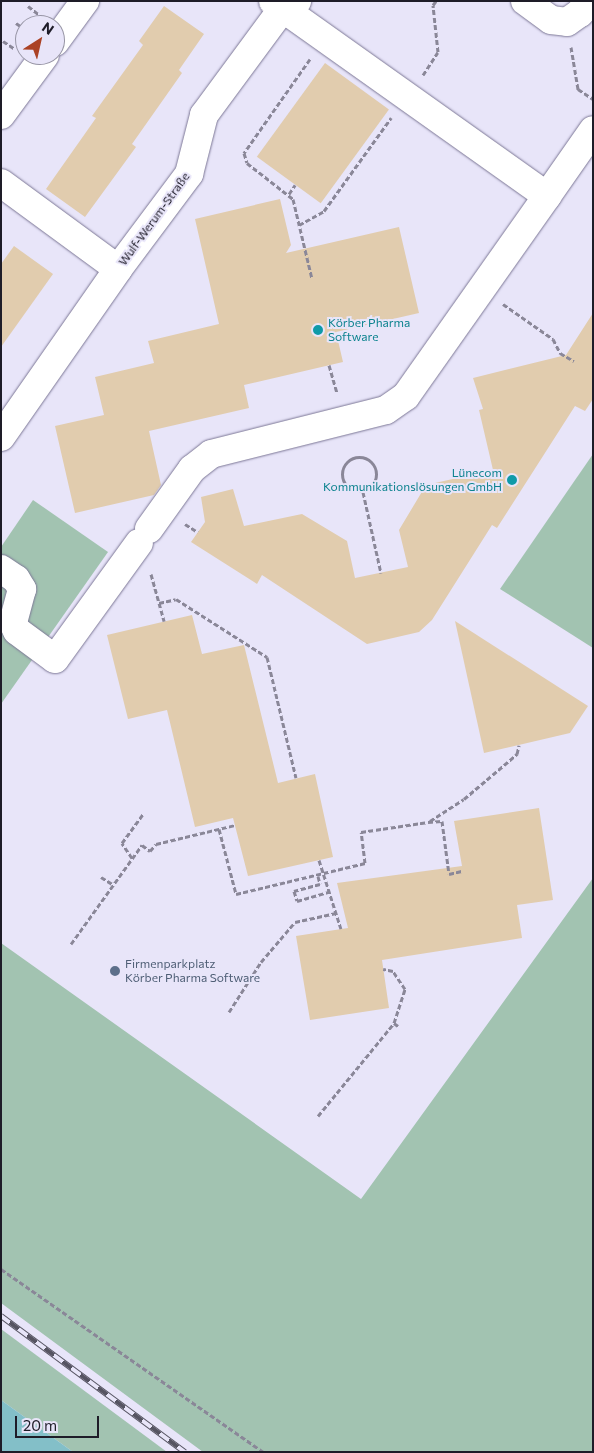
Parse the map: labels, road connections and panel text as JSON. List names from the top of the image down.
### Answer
{
  "streets": {
    "street": ["Wulf-Werum-Straße"]
  },
  "places": ["Körber Pharma Software", "Lünecom Kommunikationslösungen GmbH", "Firmenparkplatz Körber Pharma Software"],
  "scale_bar": "20 m",
  "north": "top right"
}
